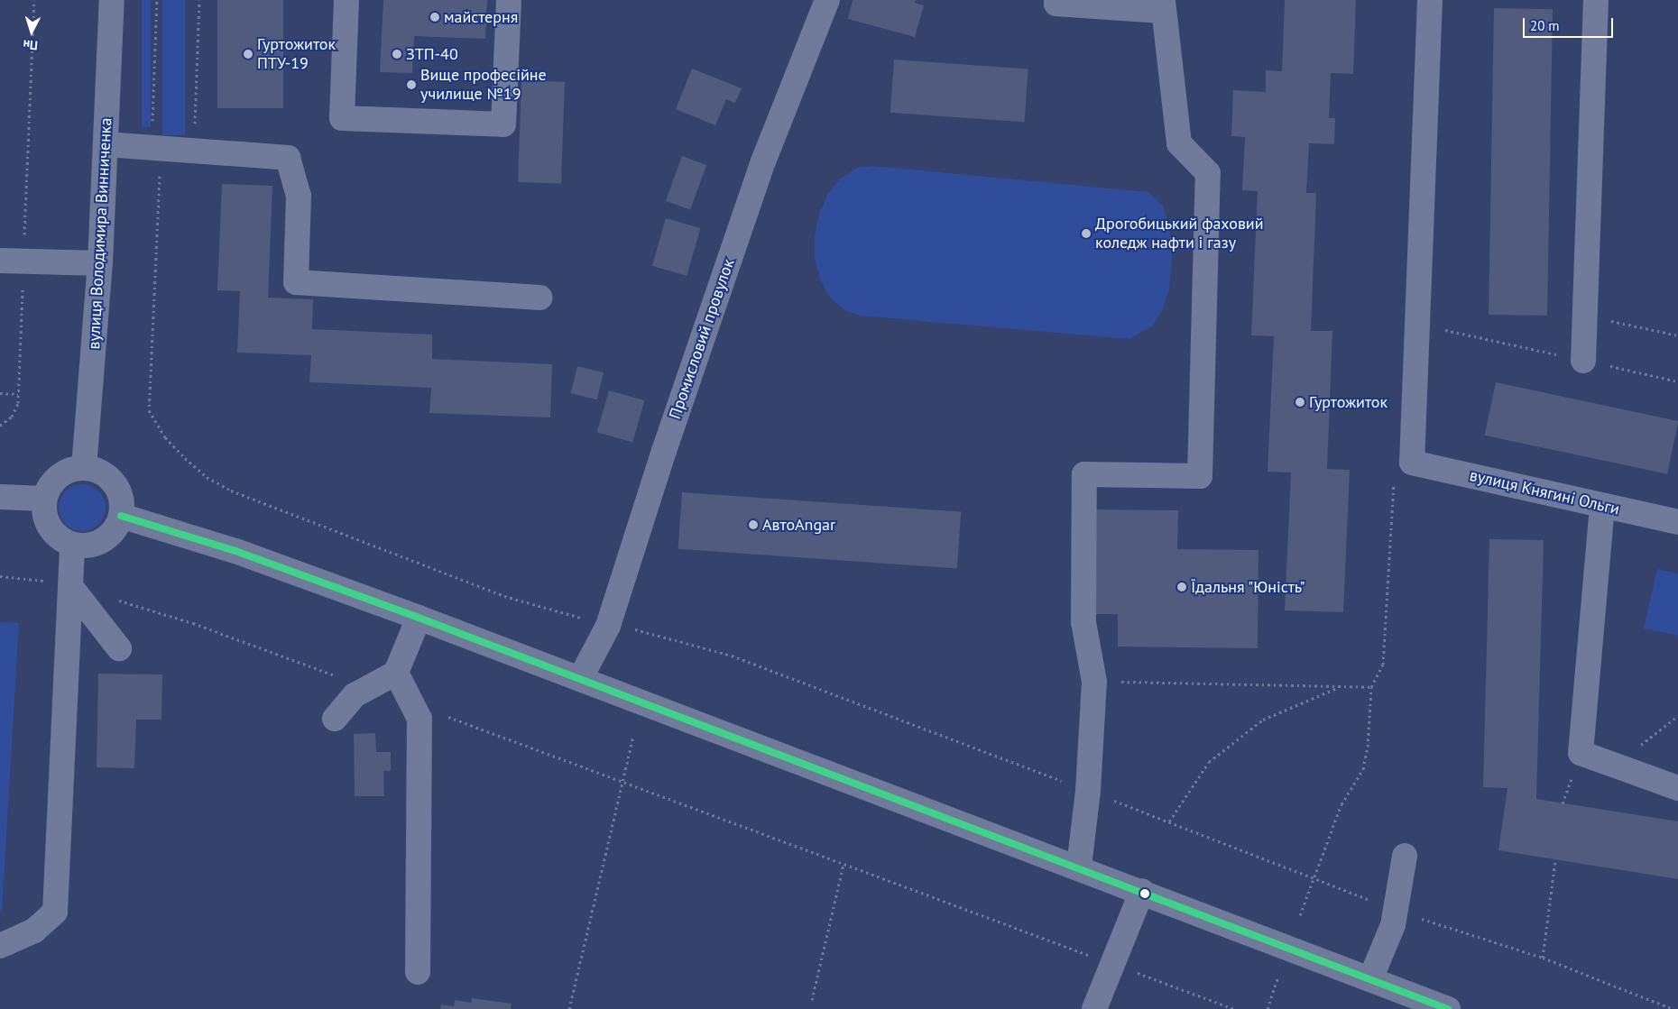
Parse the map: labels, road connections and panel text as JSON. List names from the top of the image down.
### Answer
{
  "streets": {
    "street": ["вулиця Володимира Винниченка", "Промисловий провулок", "вулиця Княгині Ольги"]
  },
  "places": [
    "майстерня",
    "Гуртожиток ПТУ-19",
    "ЗТП-40",
    "Вище професійне училище №19",
    "Дрогобицький фаховий коледж нафти і газу",
    "Гуртожиток",
    "АвтоAngar",
    "Їдальня \"Юність\""
  ],
  "scale_bar": "20 m",
  "north": "bottom"
}
